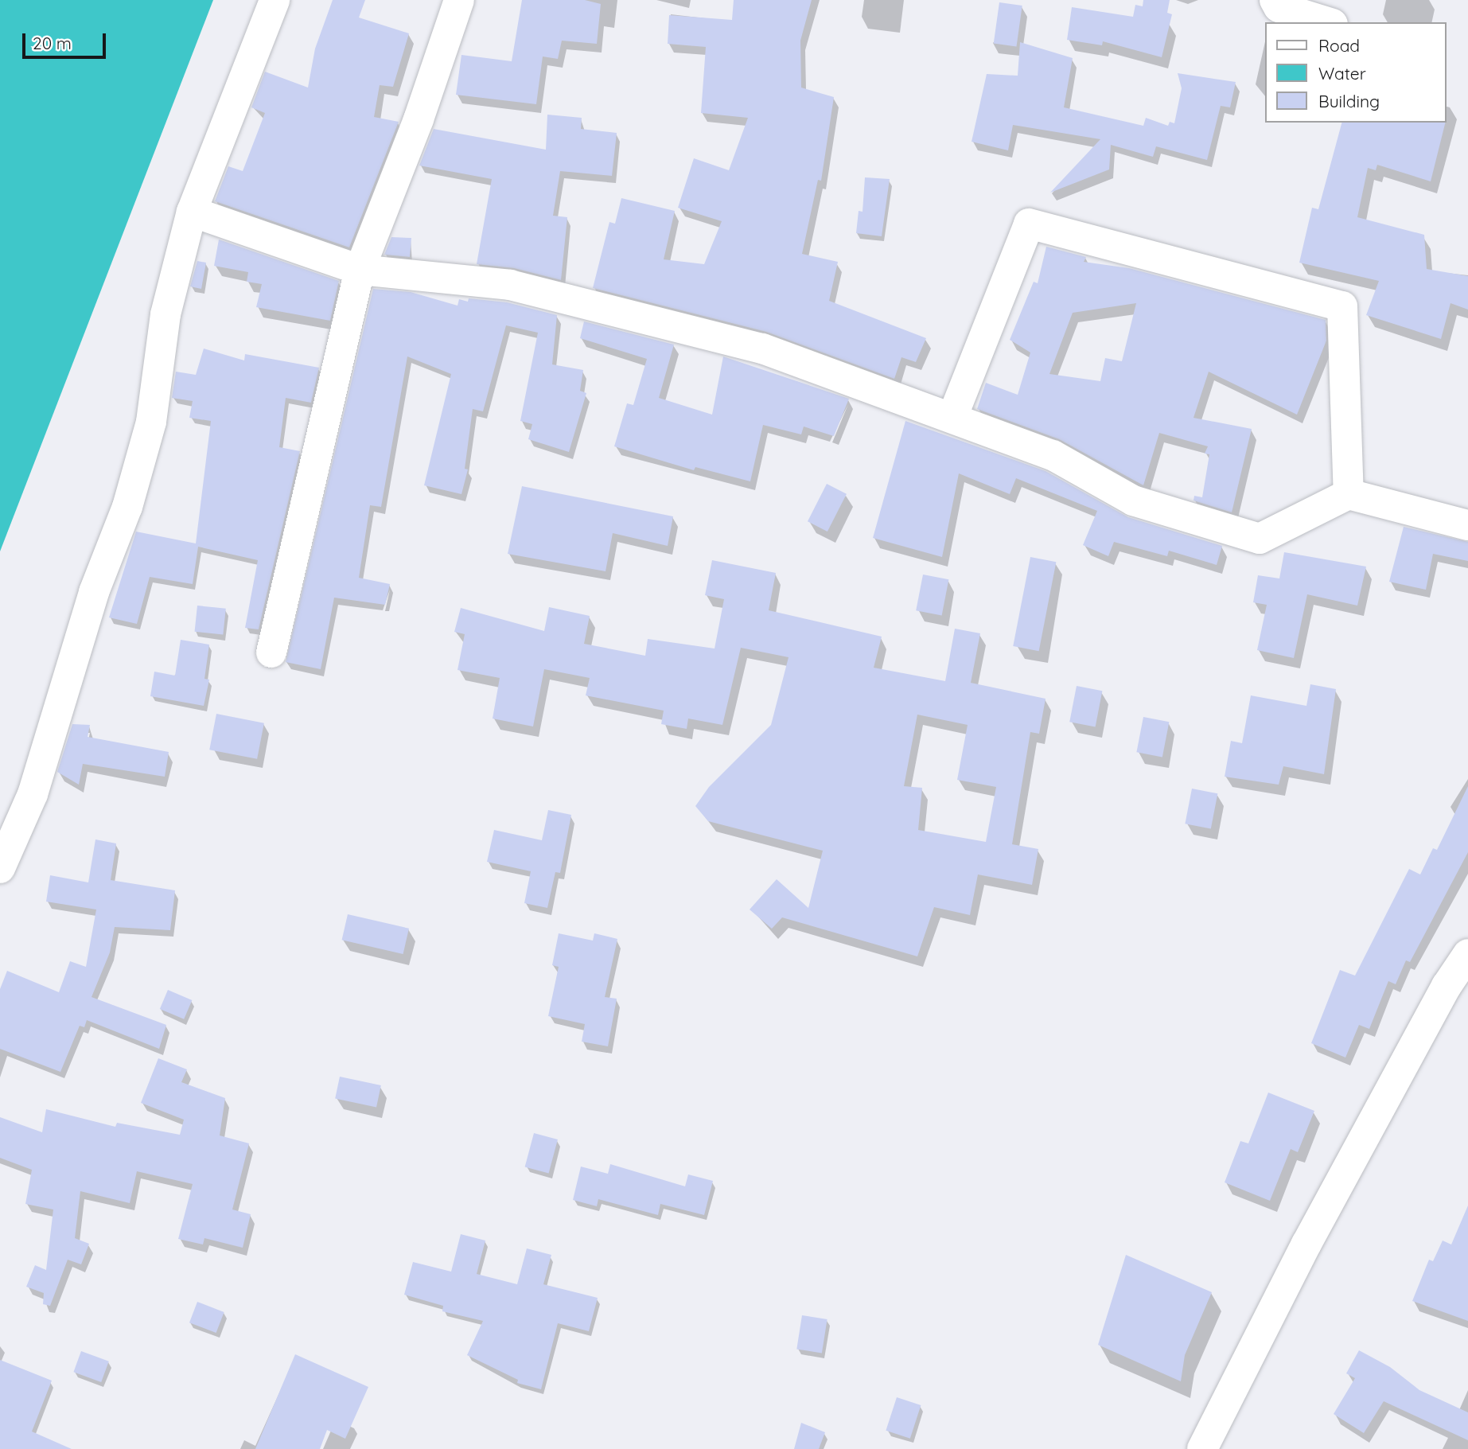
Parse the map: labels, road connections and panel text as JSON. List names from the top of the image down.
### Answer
{
  "legend": ["Road", "Water", "Building"],
  "scale_bar": "20 m"
}
